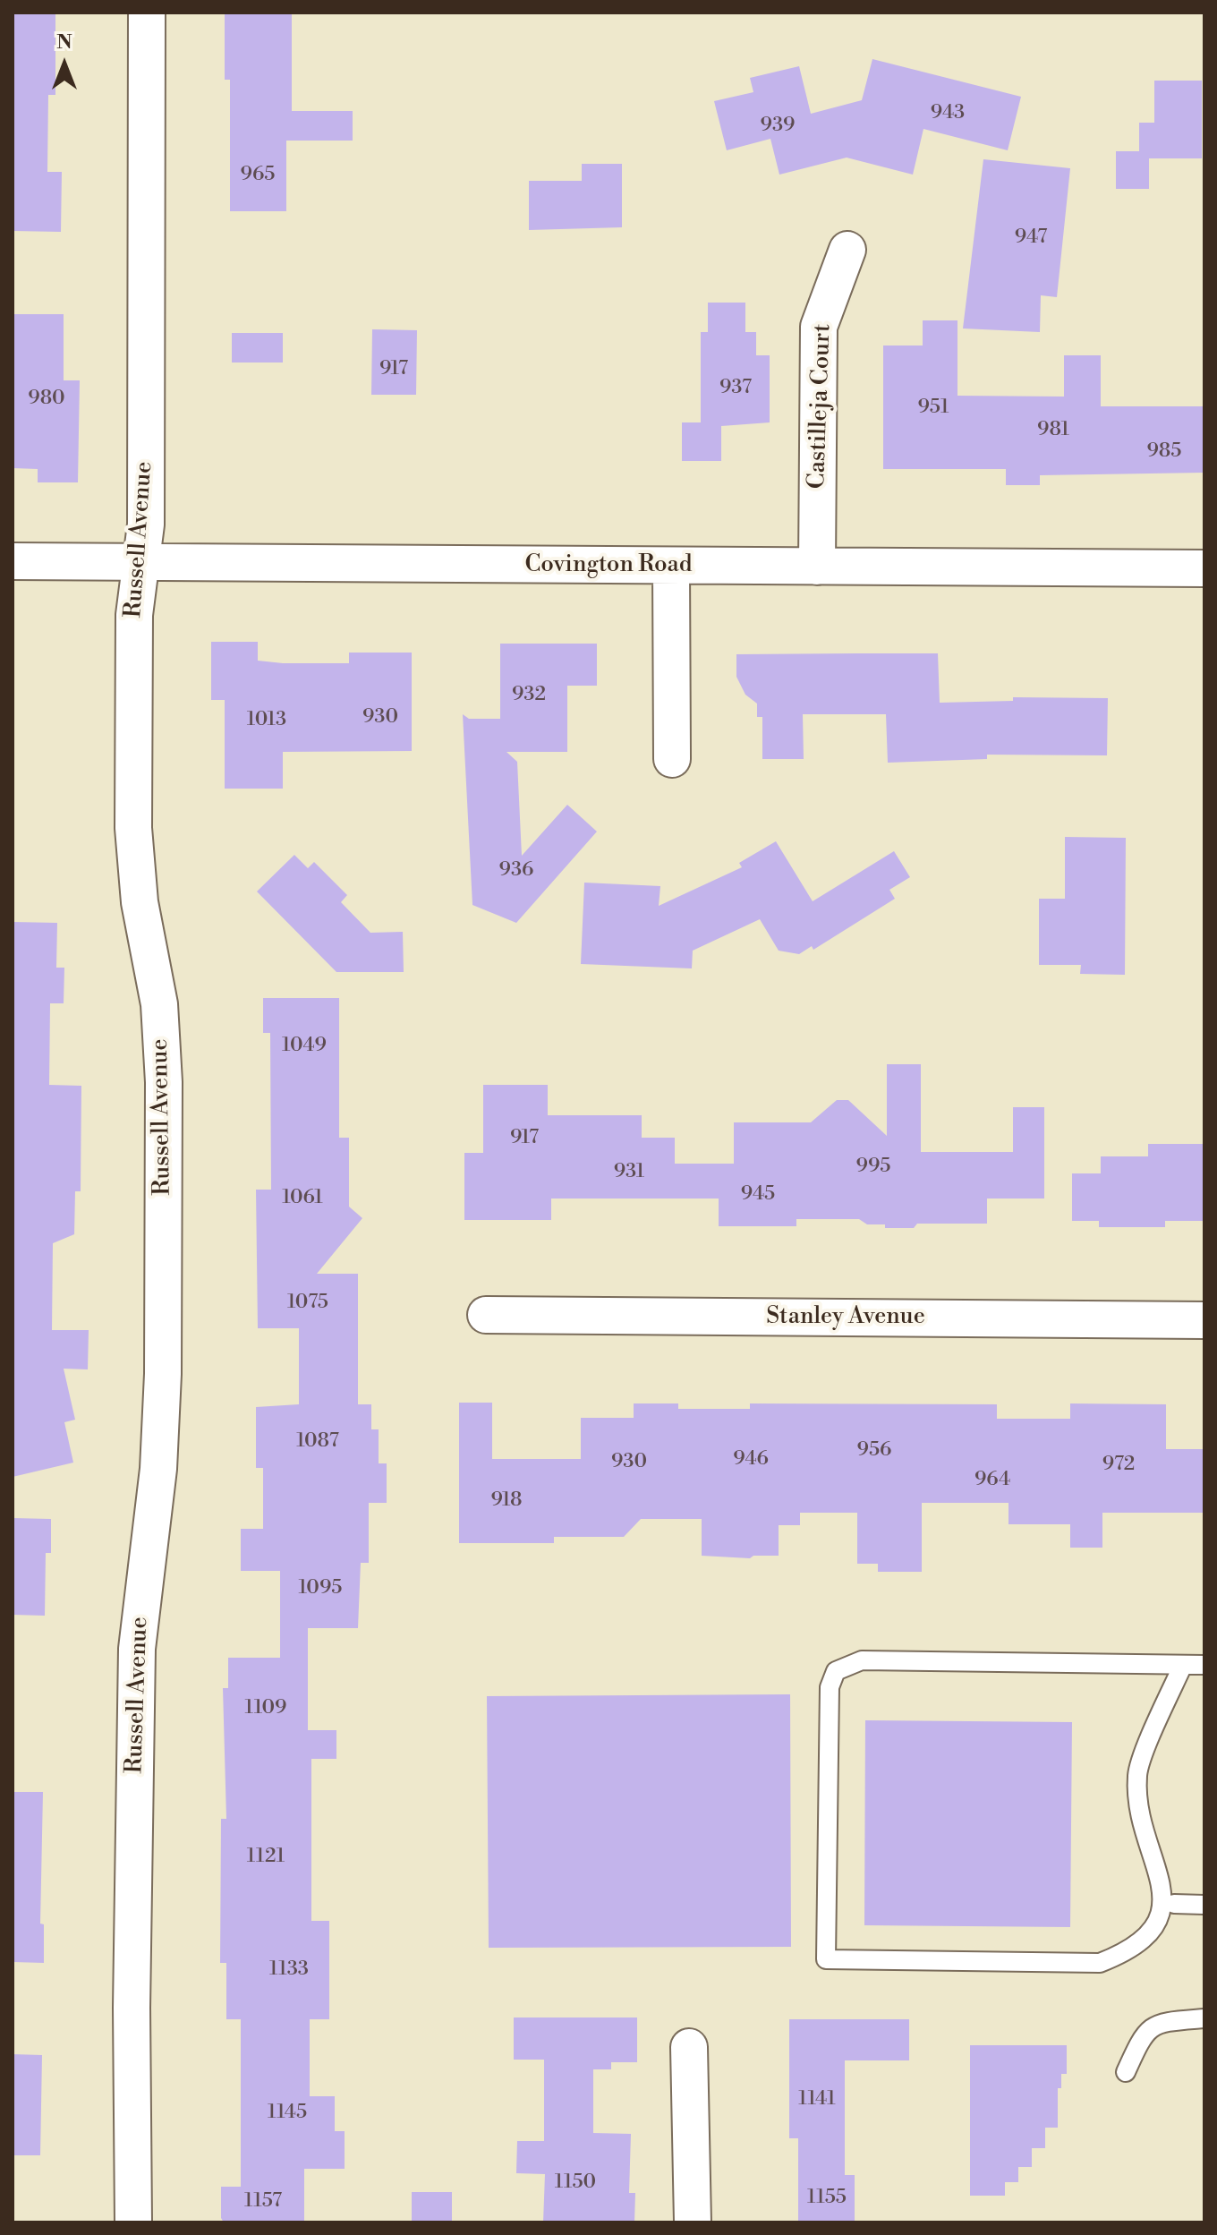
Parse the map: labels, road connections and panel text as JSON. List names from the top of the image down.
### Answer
{
  "streets": {
    "street": [
      "Castilleja Court",
      "Russell Avenue",
      "Covington Road",
      "Stanley Avenue"
    ]
  },
  "crossings": [
    ["Castilleja Court", "Covington Road"],
    ["Russell Avenue", "Covington Road"]
  ],
  "house_numbers": [
    "943",
    "939",
    "965",
    "947",
    "917",
    "937",
    "980",
    "951",
    "981",
    "985",
    "932",
    "930",
    "1013",
    "936",
    "1049",
    "917",
    "995",
    "931",
    "945",
    "1061",
    "1075",
    "1087",
    "956",
    "946",
    "930",
    "972",
    "964",
    "918",
    "1095",
    "1109",
    "1121",
    "1133",
    "1141",
    "1145",
    "1150",
    "1155",
    "1157"
  ],
  "north": "top"
}
